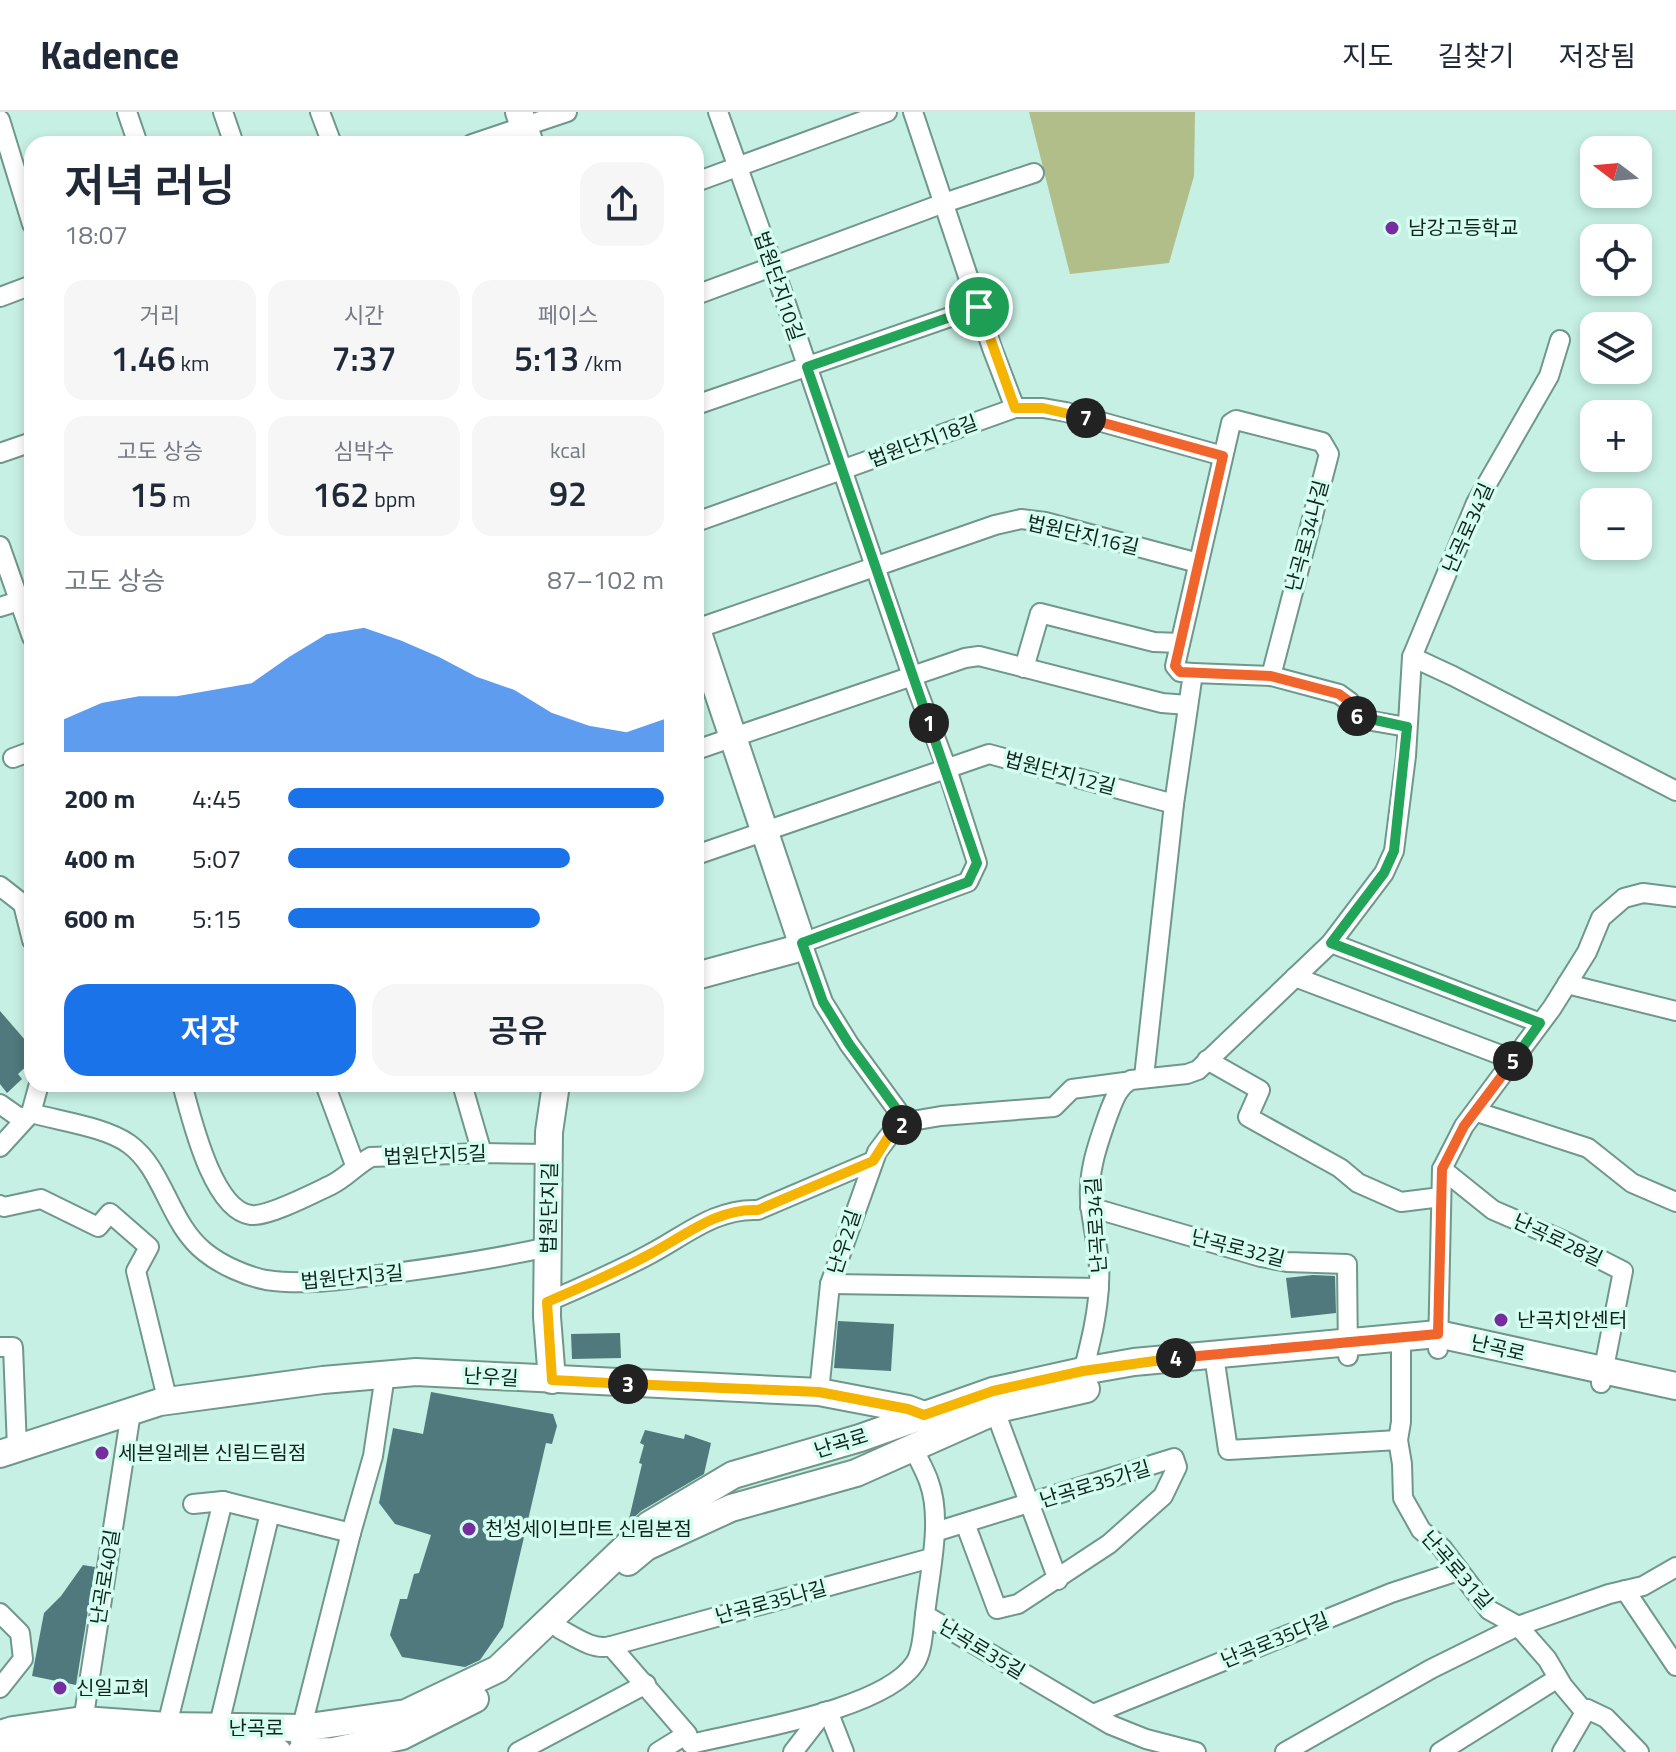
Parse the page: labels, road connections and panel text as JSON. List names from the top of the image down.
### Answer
{
  "streets": {
    "main road": ["법원단지길", "난곡로", "난우길"],
    "street": [
      "법원단지10길",
      "법원단지18길",
      "난곡로34길",
      "법원단지16길",
      "난곡로34나길",
      "법원단지12길",
      "법원단지5길",
      "난곡로28길",
      "난우2길",
      "난곡로32길",
      "법원단지3길",
      "난곡로35가길",
      "난곡로31길",
      "난곡로40길",
      "난곡로35나길",
      "난곡로35다길",
      "난곡로35길"
    ]
  },
  "crossings": [
    ["법원단지10길", "법원단지18길"],
    ["법원단지10길", "법원단지16길"],
    ["법원단지10길", "법원단지12길"],
    ["법원단지18길", "난곡로34나길"],
    ["난곡로34길", "난곡로32길"],
    ["난곡로34길", "난곡로"],
    ["법원단지16길", "난곡로34나길"],
    ["법원단지5길", "법원단지길"],
    ["법원단지길", "법원단지3길"],
    ["법원단지길", "난우길"],
    ["난곡로28길", "난곡로"],
    ["난우2길", "난우길"],
    ["난곡로32길", "난곡로"],
    ["난곡로", "난우길"],
    ["난곡로", "난곡로31길"],
    ["난곡로", "난곡로40길"],
    ["난곡로", "난곡로35길"],
    ["난우길", "난곡로40길"],
    ["난곡로35가길", "난곡로35길"],
    ["난곡로31길", "난곡로35다길"],
    ["난곡로35나길", "난곡로35길"],
    ["난곡로35다길", "난곡로35길"]
  ],
  "places": [
    "남강고등학교",
    "난곡치안센터",
    "세븐일레븐 신림드림점",
    "천성세이브마트 신림본점",
    "신일교회"
  ],
  "north": "left",
  "page": {
    "header": "Kadence",
    "nav": ["지도", "길찾기", "저장됨"],
    "map_buttons": ["+", "−"],
    "heading": ["저녁 러닝", "18:07"],
    "stats": [
      ["거리", "1.46 km"],
      ["시간", "7:37"],
      ["페이스", "5:13 /km"],
      ["고도 상승", "15 m"],
      ["심박수", "162 bpm"],
      ["kcal", "92"]
    ],
    "pins": [
      "7",
      "6",
      "1",
      "5",
      "2",
      "4",
      "3"
    ],
    "chart": ["고도 상승", "87–102 m"],
    "list": [
      {
        "name": "200 m",
        "note": "4:45"
      },
      {
        "name": "400 m",
        "note": "5:07"
      },
      {
        "name": "600 m",
        "note": "5:15"
      }
    ],
    "buttons": ["저장", "공유"]
  }
}
